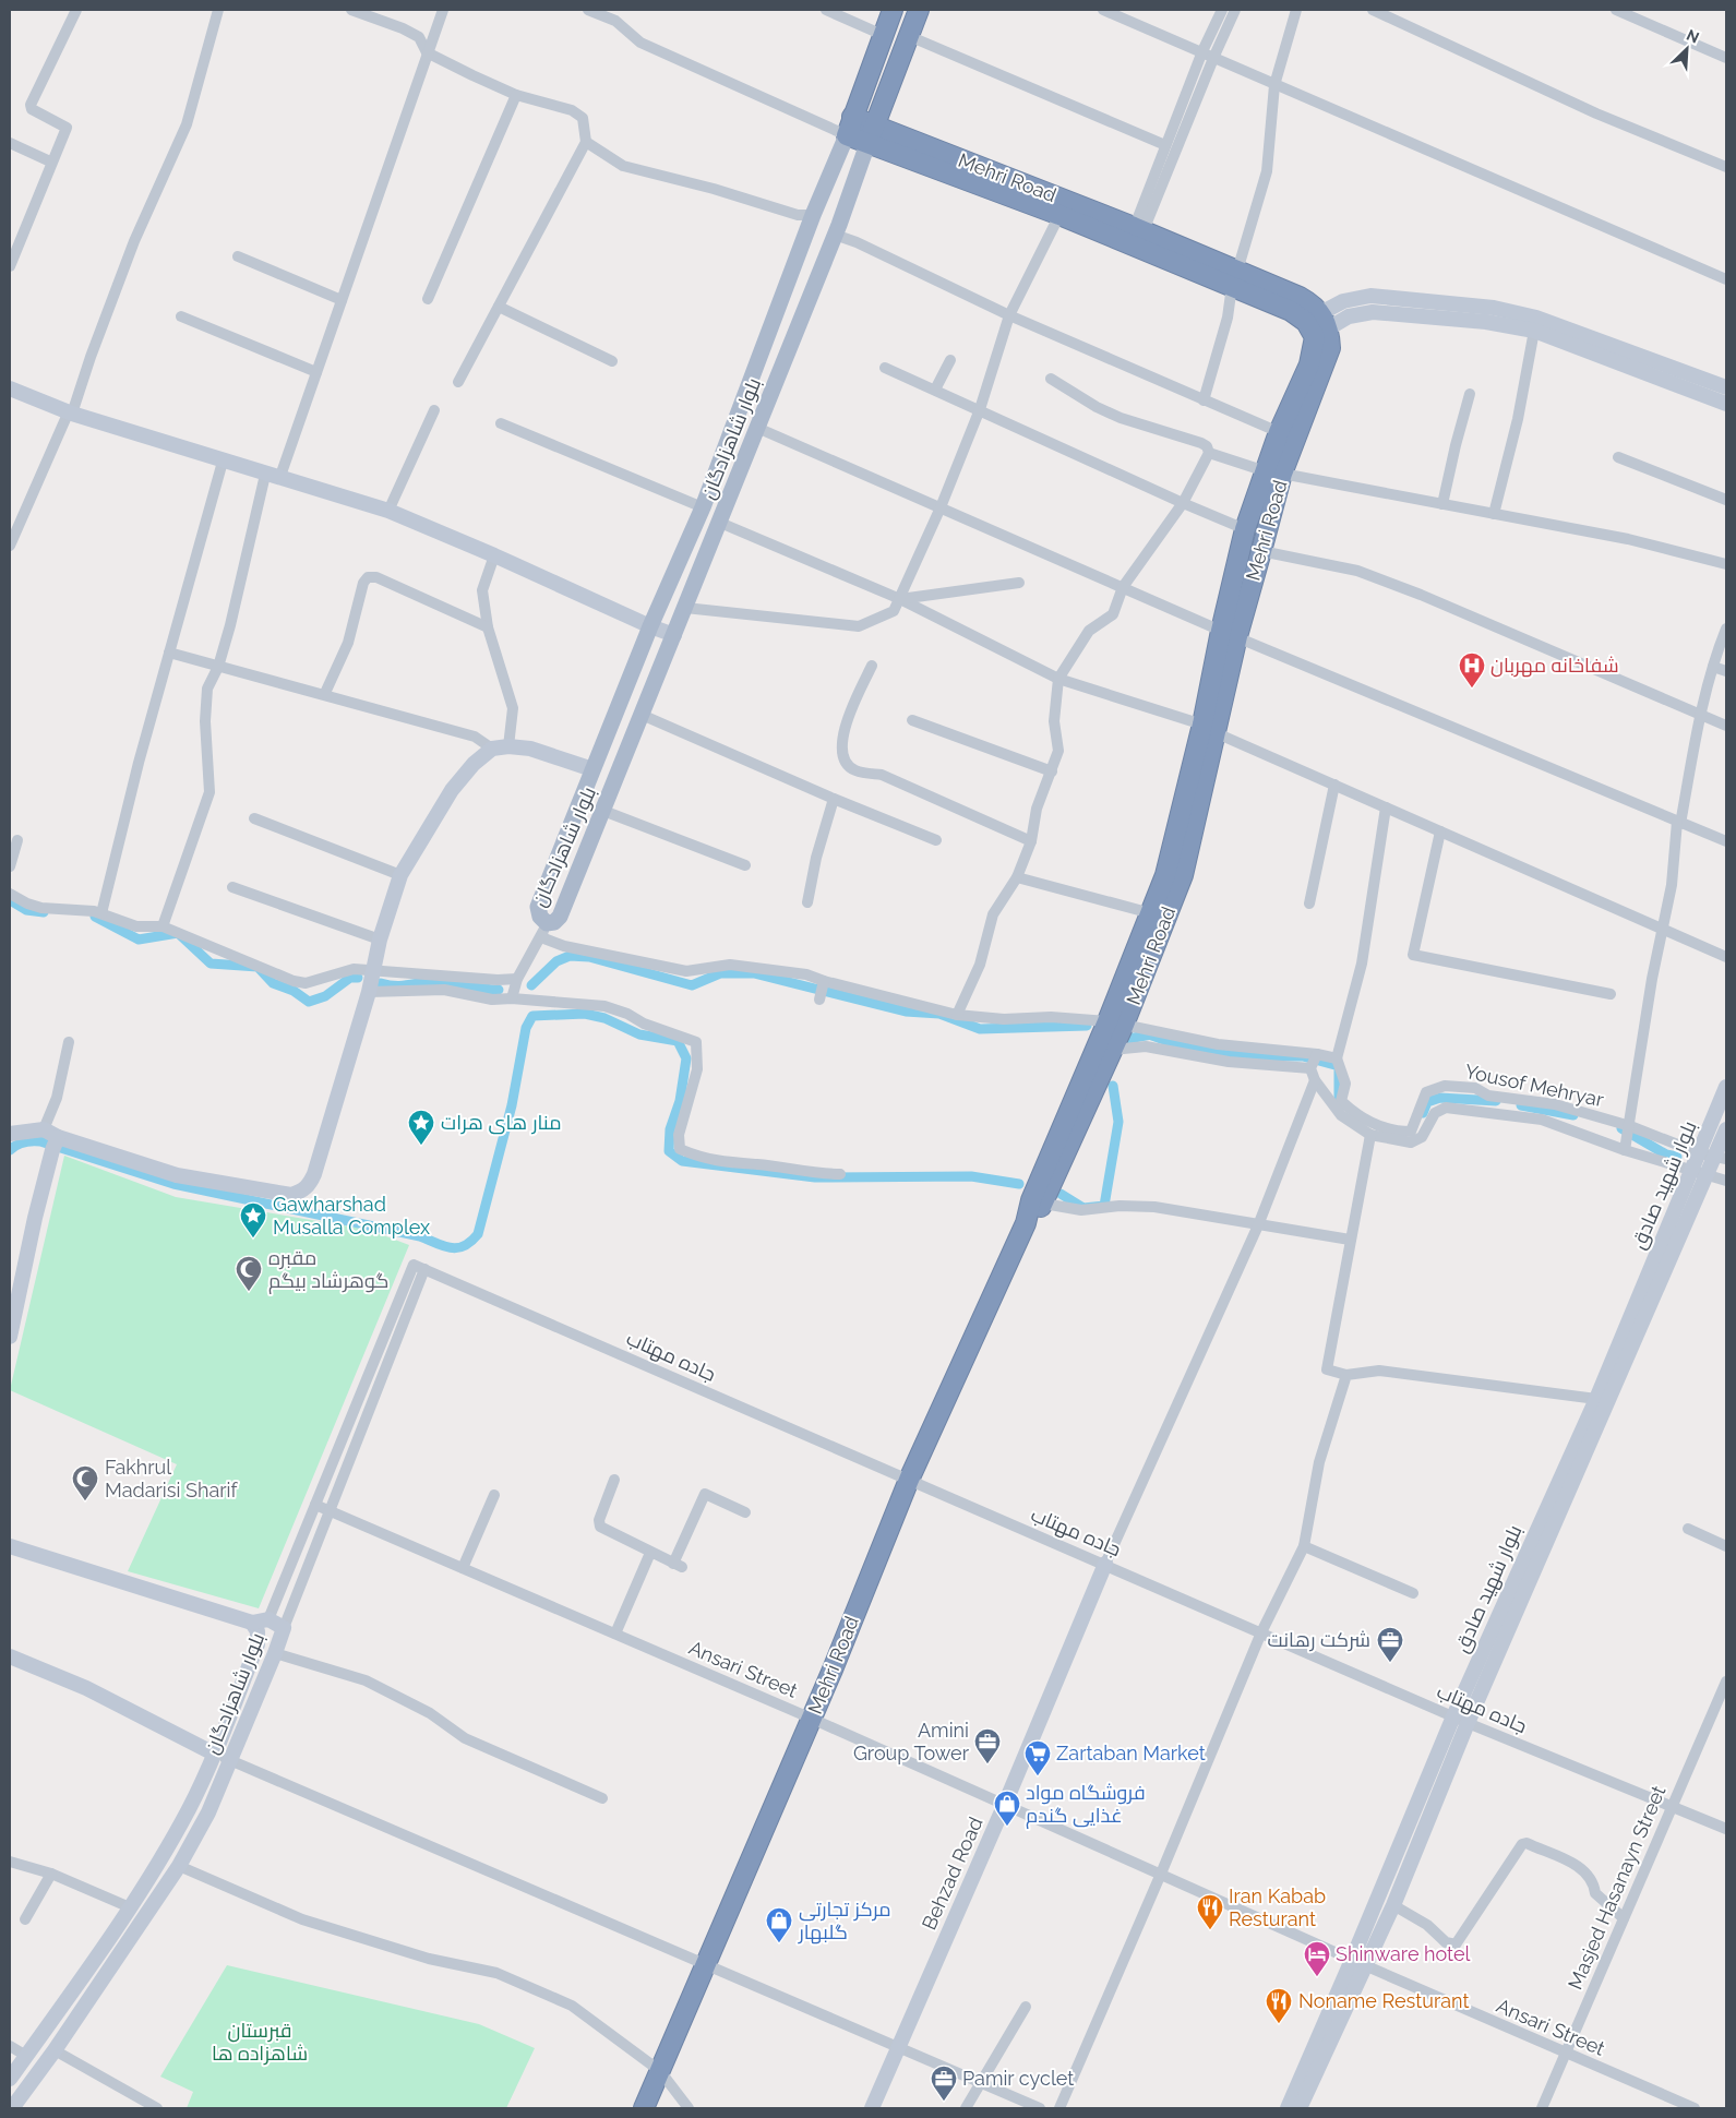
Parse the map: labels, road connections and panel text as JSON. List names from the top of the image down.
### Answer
{
  "streets": {
    "highway": ["Mehri Road"],
    "main road": ["بلوار شاهزادگان", "بلوار شهید صادق", "Behzad Road"],
    "street": [
      "Yousof Mehryar",
      "جاده مهتاب",
      "Ansari Street",
      "Masjed Hasanayn Street"
    ]
  },
  "crossings": [
    ["Mehri Road", "بلوار شاهزادگان"],
    ["Mehri Road", "جاده مهتاب"],
    ["Mehri Road", "Ansari Street"],
    ["Yousof Mehryar", "بلوار شهید صادق"],
    ["بلوار شهید صادق", "جاده مهتاب"],
    ["بلوار شهید صادق", "Ansari Street"],
    ["جاده مهتاب", "Ansari Street"],
    ["جاده مهتاب", "Behzad Road"],
    ["جاده مهتاب", "Masjed Hasanayn Street"],
    ["Ansari Street", "Behzad Road"],
    ["Ansari Street", "Masjed Hasanayn Street"]
  ],
  "parks": ["قبرستان شاهزاده ها"],
  "places": {
    "hospital": ["شفاخانه مهربان"],
    "place": ["منار های هرات", "Gawharshad Musalla Complex"],
    "mosque": ["مقبره گوهرشاد بیگم", "Fakhrul Madarisi Sharif"],
    "office": ["شرکت رهانت", "Amini Group Tower", "Pamir cyclet"],
    "supermarket": ["Zartaban Market"],
    "shop": ["فروشگاه مواد غذایی گندم", "مرکز تجارتی گلبهار"],
    "restaurant": ["Iran Kabab Resturant", "Noname Resturant"],
    "hotel": ["Shinware hotel"]
  },
  "north": "top right"
}
